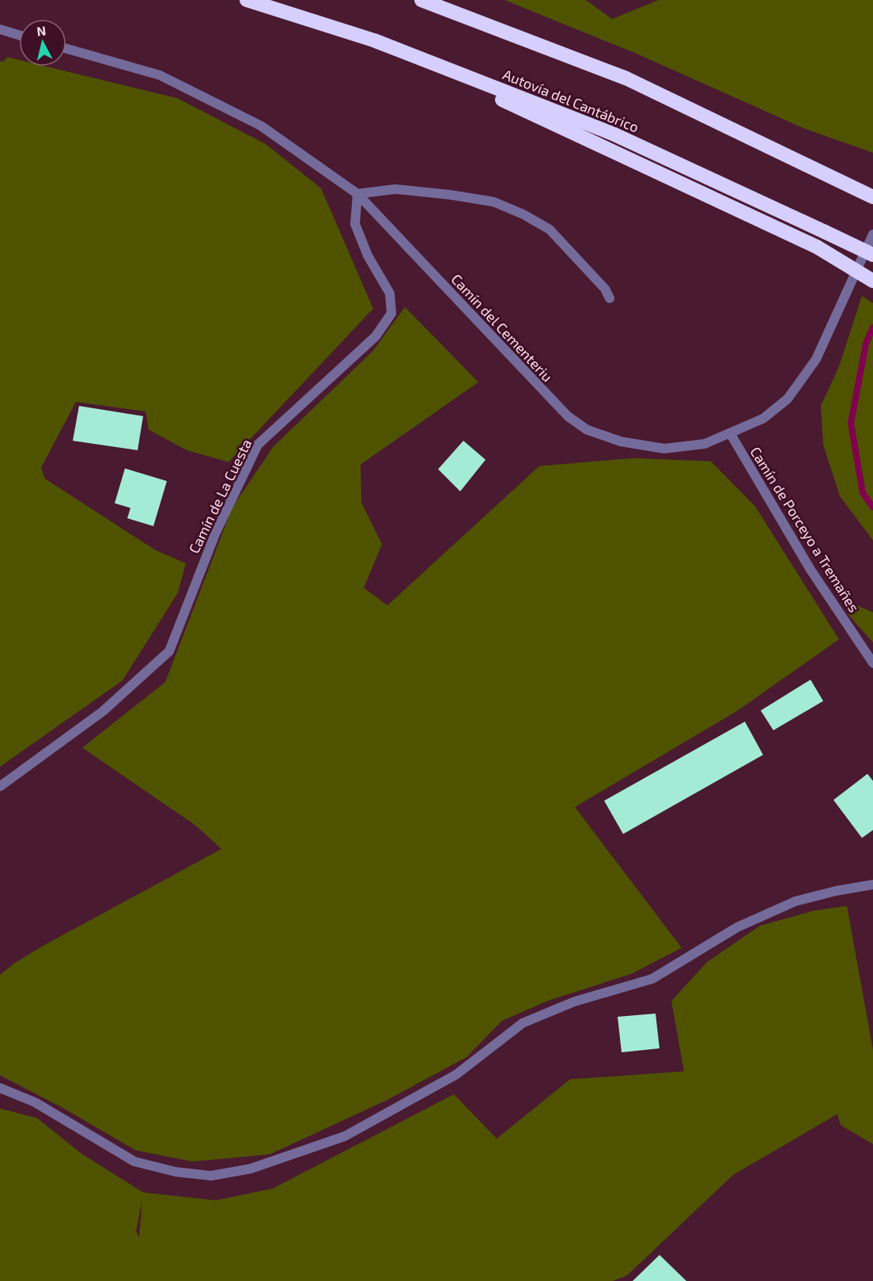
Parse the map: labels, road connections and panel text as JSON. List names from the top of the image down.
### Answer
{
  "streets": {
    "highway": ["Autovía del Cantábrico"],
    "street": ["Camín del Cementeriu", "Camín de La Cuesta", "Camín de Porceyo a Tremañes"]
  },
  "crossings": [
    ["Camín del Cementeriu", "Camín de La Cuesta"],
    ["Camín del Cementeriu", "Camín de Porceyo a Tremañes"]
  ],
  "north": "top"
}
